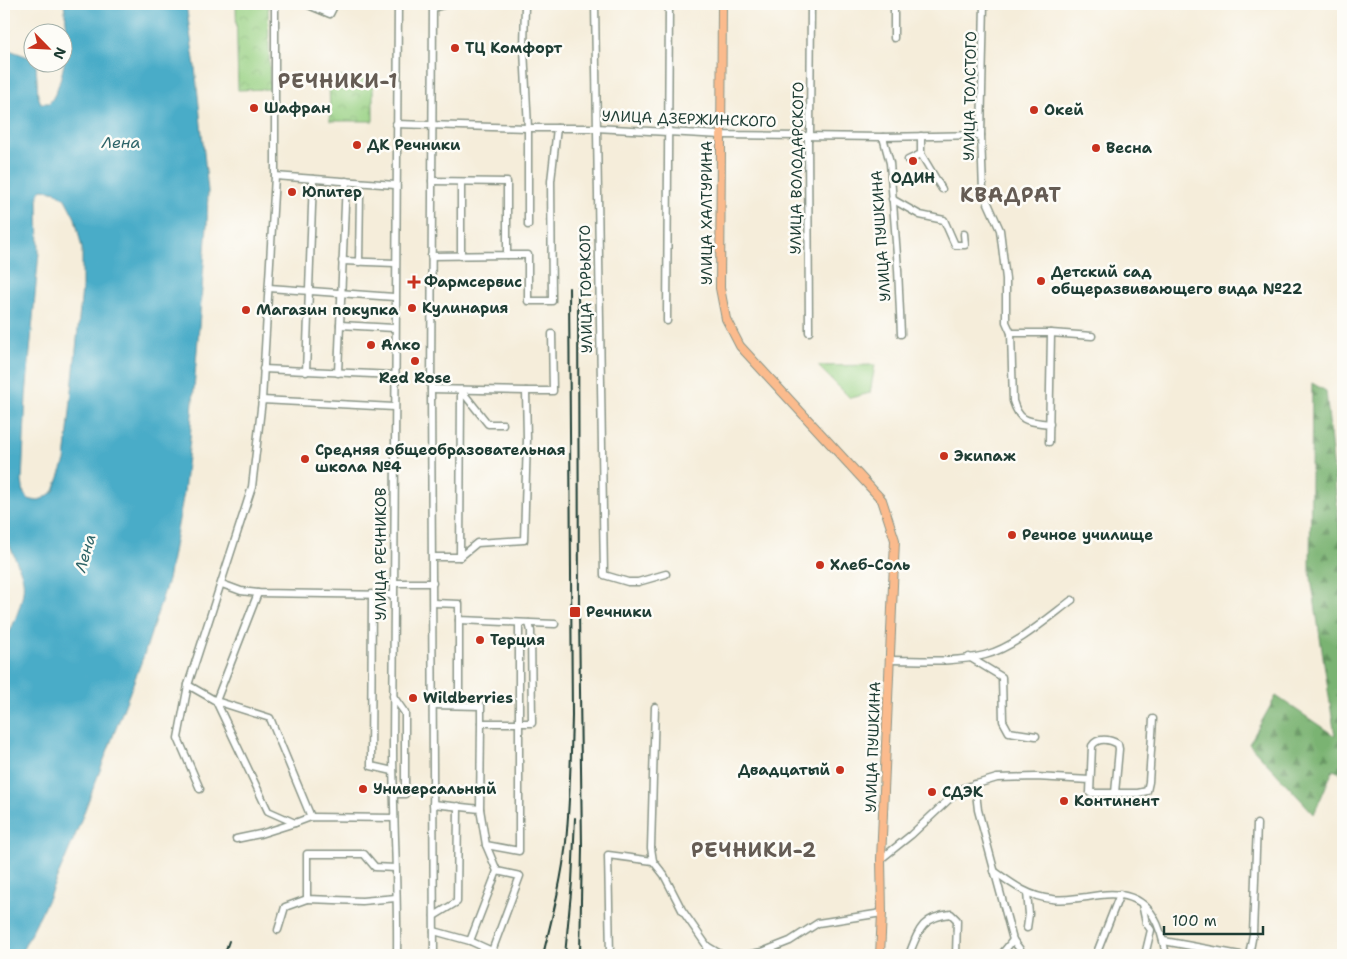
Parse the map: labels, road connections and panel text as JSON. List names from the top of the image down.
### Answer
{
  "streets": {
    "main road": ["УЛИЦА ХАЛТУРИНА", "УЛИЦА ПУШКИНА"],
    "street": [
      "УЛИЦА ТОЛСТОГО",
      "УЛИЦА ДЗЕРЖИНСКОГО",
      "УЛИЦА ВОЛОДАРСКОГО",
      "УЛИЦА ГОРЬКОГО",
      "УЛИЦА РЕЧНИКОВ"
    ]
  },
  "crossings": [
    ["УЛИЦА ТОЛСТОГО", "УЛИЦА ДЗЕРЖИНСКОГО"],
    ["УЛИЦА ДЗЕРЖИНСКОГО", "УЛИЦА ВОЛОДАРСКОГО"],
    ["УЛИЦА ДЗЕРЖИНСКОГО", "УЛИЦА ХАЛТУРИНА"],
    ["УЛИЦА ДЗЕРЖИНСКОГО", "УЛИЦА ПУШКИНА"],
    ["УЛИЦА ДЗЕРЖИНСКОГО", "УЛИЦА ГОРЬКОГО"],
    ["УЛИЦА ДЗЕРЖИНСКОГО", "УЛИЦА РЕЧНИКОВ"],
    ["УЛИЦА ХАЛТУРИНА", "УЛИЦА ПУШКИНА"]
  ],
  "districts": ["РЕЧНИКИ-1", "КВАДРАТ", "РЕЧНИКИ-2"],
  "water": ["Лена"],
  "places": {
    "other": [
      "ТЦ Комфорт",
      "Шафран",
      "Окей",
      "ДК Речники",
      "Весна",
      "ОДИН",
      "Юпитер",
      "Детский сад общеразвивающего вида №22",
      "Кулинария",
      "Магазин покупка",
      "Алко",
      "Red Rose",
      "Экипаж",
      "Средняя общеобразовательная школа №4",
      "Речное училище",
      "Хлеб-Соль",
      "Терция",
      "Wildberries",
      "Двадцатый",
      "Универсальный",
      "СДЭК",
      "Континент"
    ],
    "health": ["Фармсервис"],
    "transit": ["Речники"]
  },
  "scale_bar": "100 m",
  "north": "bottom right"
}
